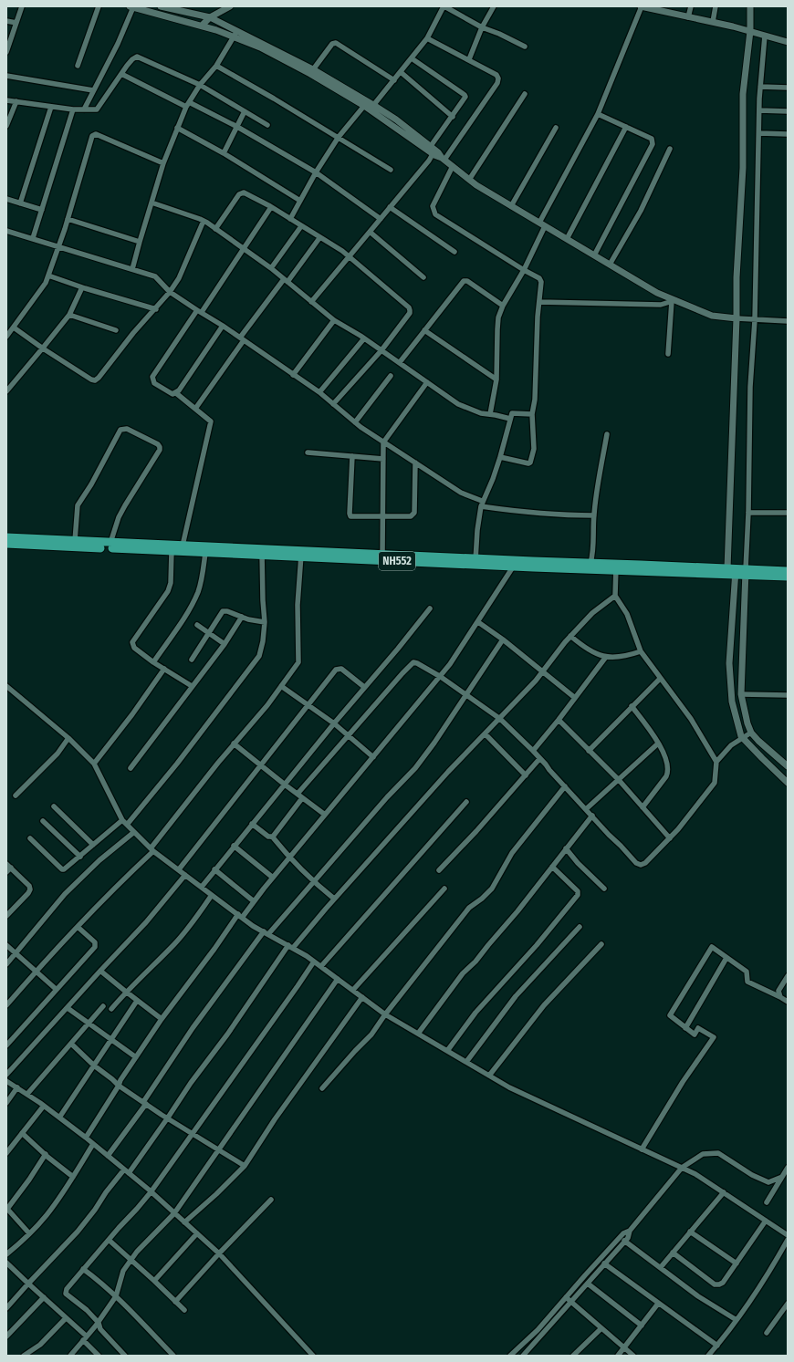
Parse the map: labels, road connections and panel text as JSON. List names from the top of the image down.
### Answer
{
  "streets": {
    "highway": ["NH552"]
  }
}
